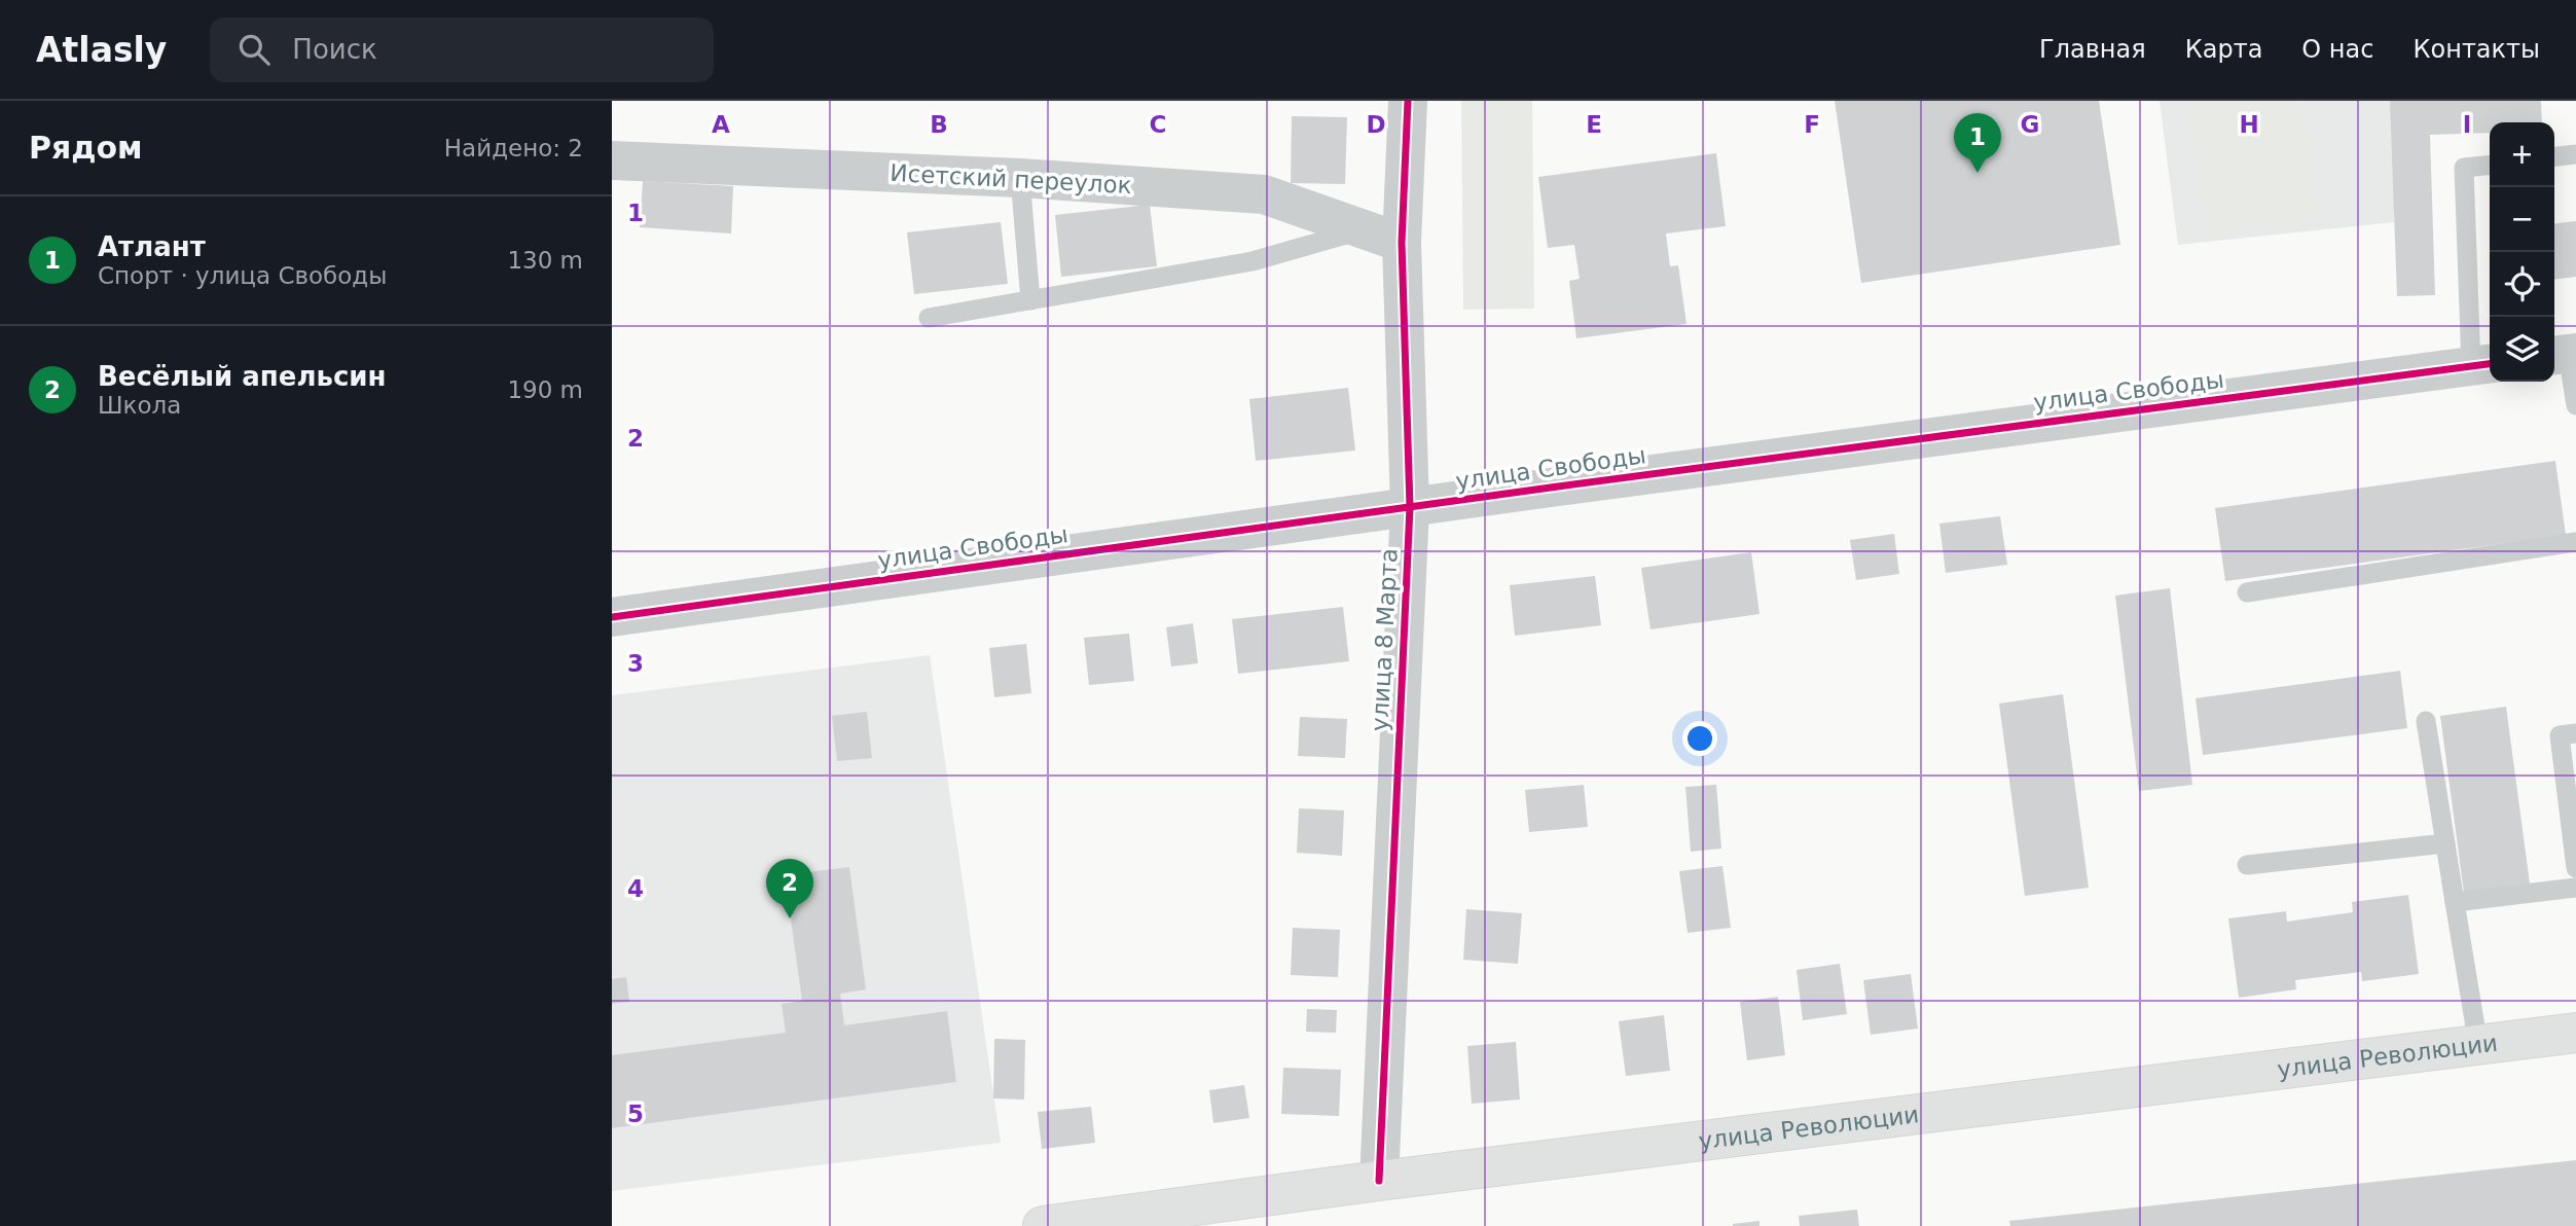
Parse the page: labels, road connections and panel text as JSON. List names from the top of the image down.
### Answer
{
  "streets": {
    "main road": ["улица Революции"],
    "street": ["Исетский переулок", "улица Свободы", "улица 8 Марта"]
  },
  "crossings": [
    ["Исетский переулок", "улица 8 Марта"],
    ["улица Свободы", "улица 8 Марта"],
    ["улица 8 Марта", "улица Революции"]
  ],
  "page": {
    "header": "Atlasly",
    "search": "Поиск",
    "nav": [
      "Главная",
      "Карта",
      "О нас",
      "Контакты"
    ],
    "heading": ["Рядом", "Найдено: 2"],
    "pins": ["1", "2"],
    "map_buttons": ["+", "−"],
    "list": [
      {
        "mark": "1",
        "name": "Атлант",
        "note": "Спорт · улица Свободы",
        "value": "130 m"
      },
      {
        "mark": "2",
        "name": "Весёлый апельсин",
        "note": "Школа",
        "value": "190 m"
      }
    ]
  },
  "grid": {
    "columns": [
      "A",
      "B",
      "C",
      "D",
      "E",
      "F",
      "G",
      "H",
      "I"
    ],
    "rows": [
      "1",
      "2",
      "3",
      "4",
      "5"
    ]
  }
}
